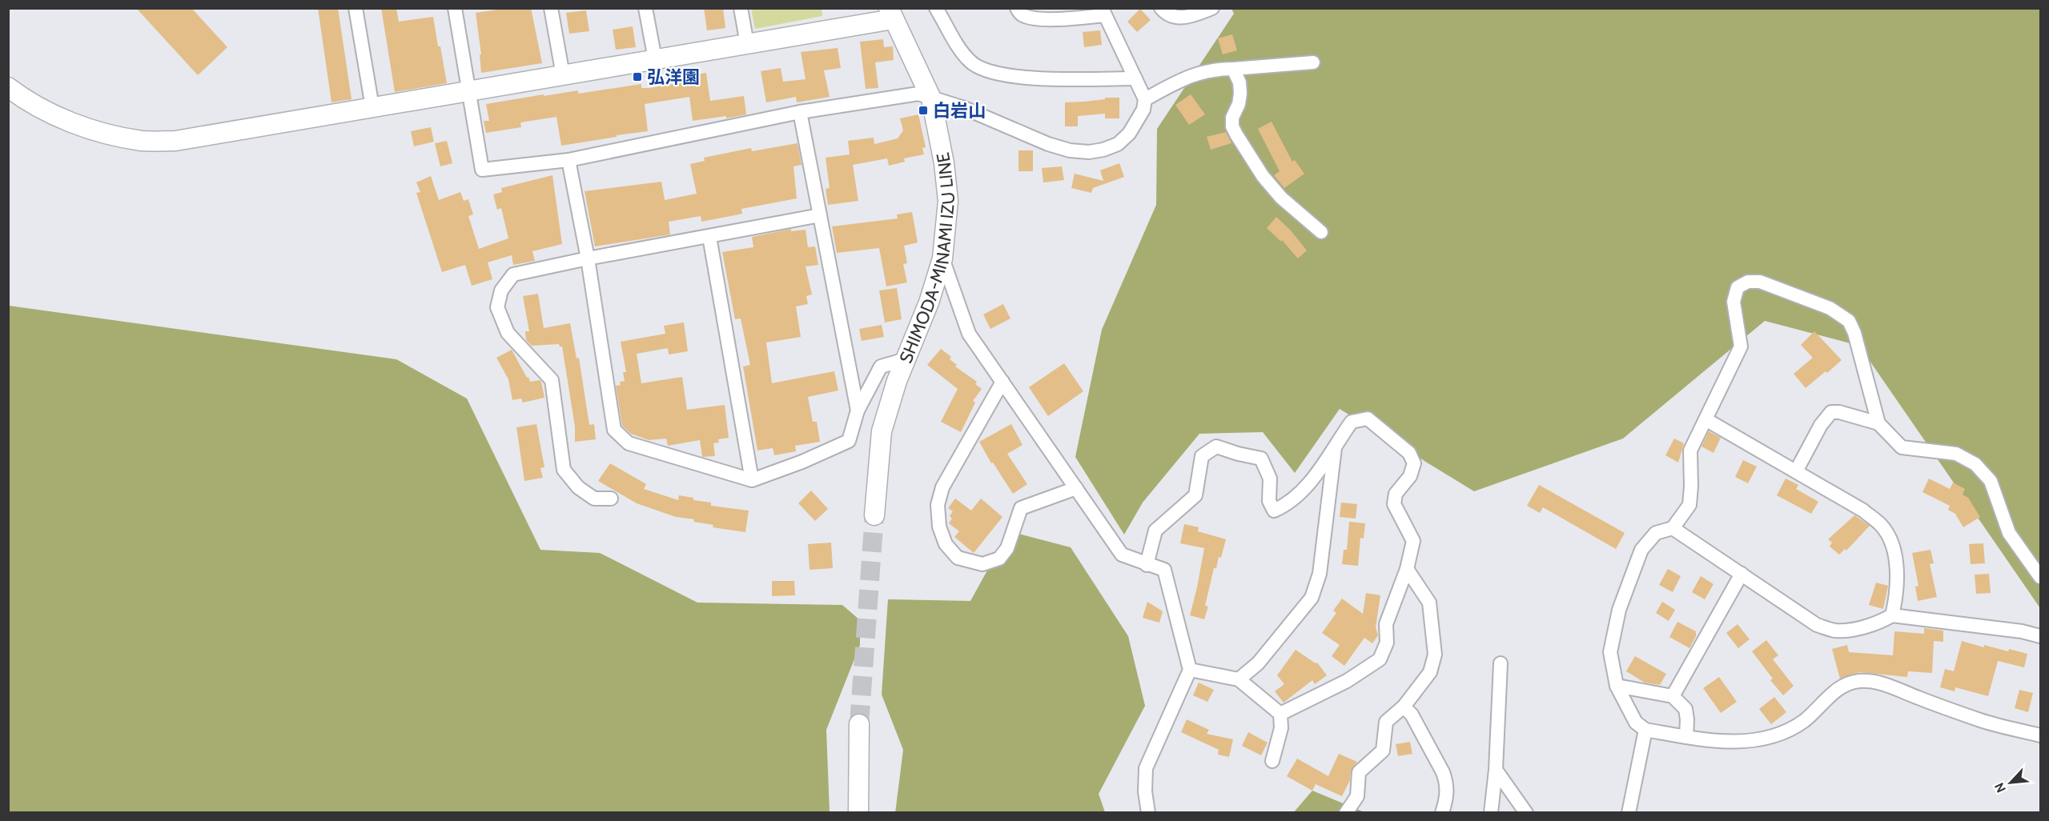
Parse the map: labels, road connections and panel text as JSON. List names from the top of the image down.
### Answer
{
  "streets": {
    "street": ["SHIMODA-MINAMI IZU LINE"]
  },
  "places": {
    "transit": ["弘洋園", "白岩山"]
  },
  "north": "bottom left"
}
